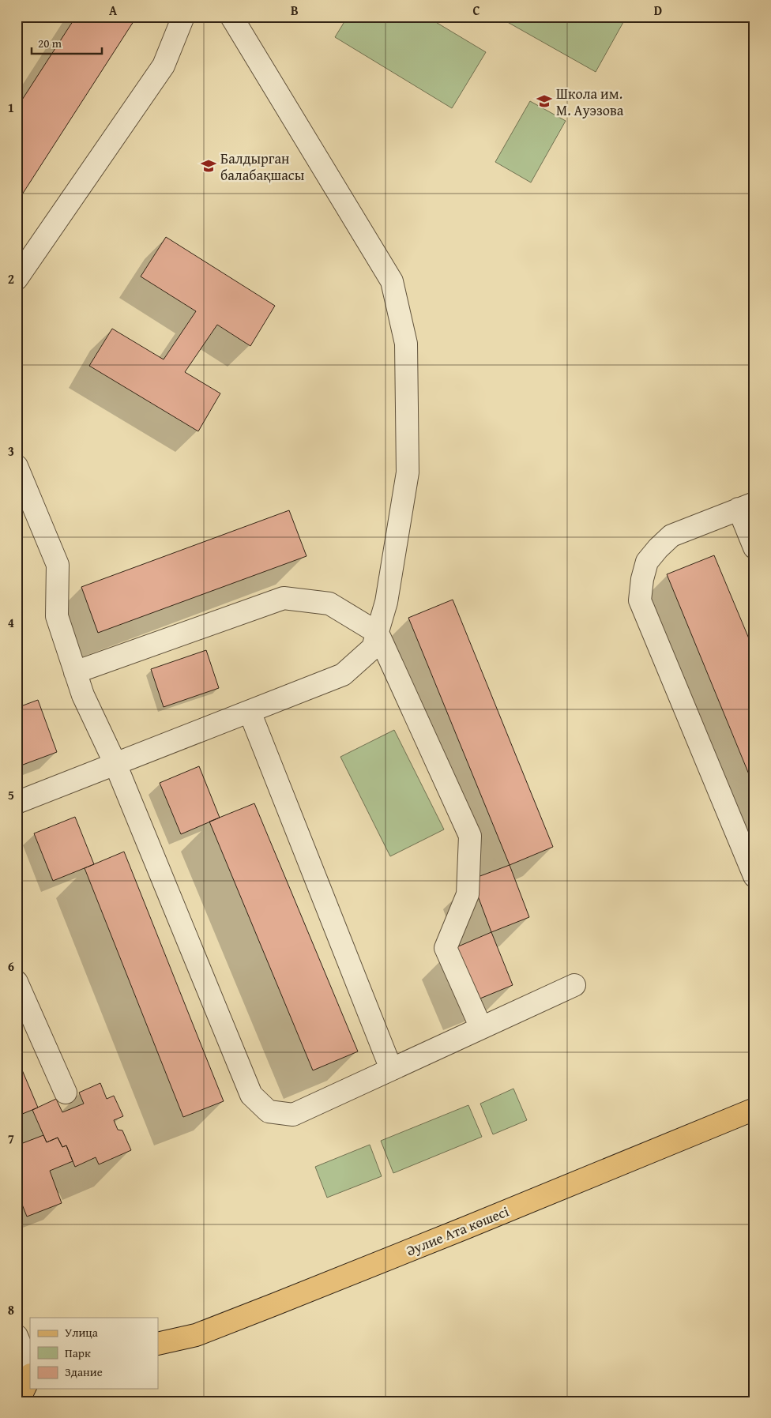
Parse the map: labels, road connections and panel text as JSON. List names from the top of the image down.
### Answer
{
  "streets": {
    "main road": ["Әулие Ата көшесі"]
  },
  "places": {
    "school or university": ["Школа им. М. Ауэзова", "Балдырган балабақшасы"]
  },
  "legend": ["Улица", "Парк", "Здание"],
  "scale_bar": "20 m",
  "grid": {
    "columns": [
      "A",
      "B",
      "C",
      "D"
    ],
    "rows": [
      "1",
      "2",
      "3",
      "4",
      "5",
      "6",
      "7",
      "8"
    ]
  }
}
